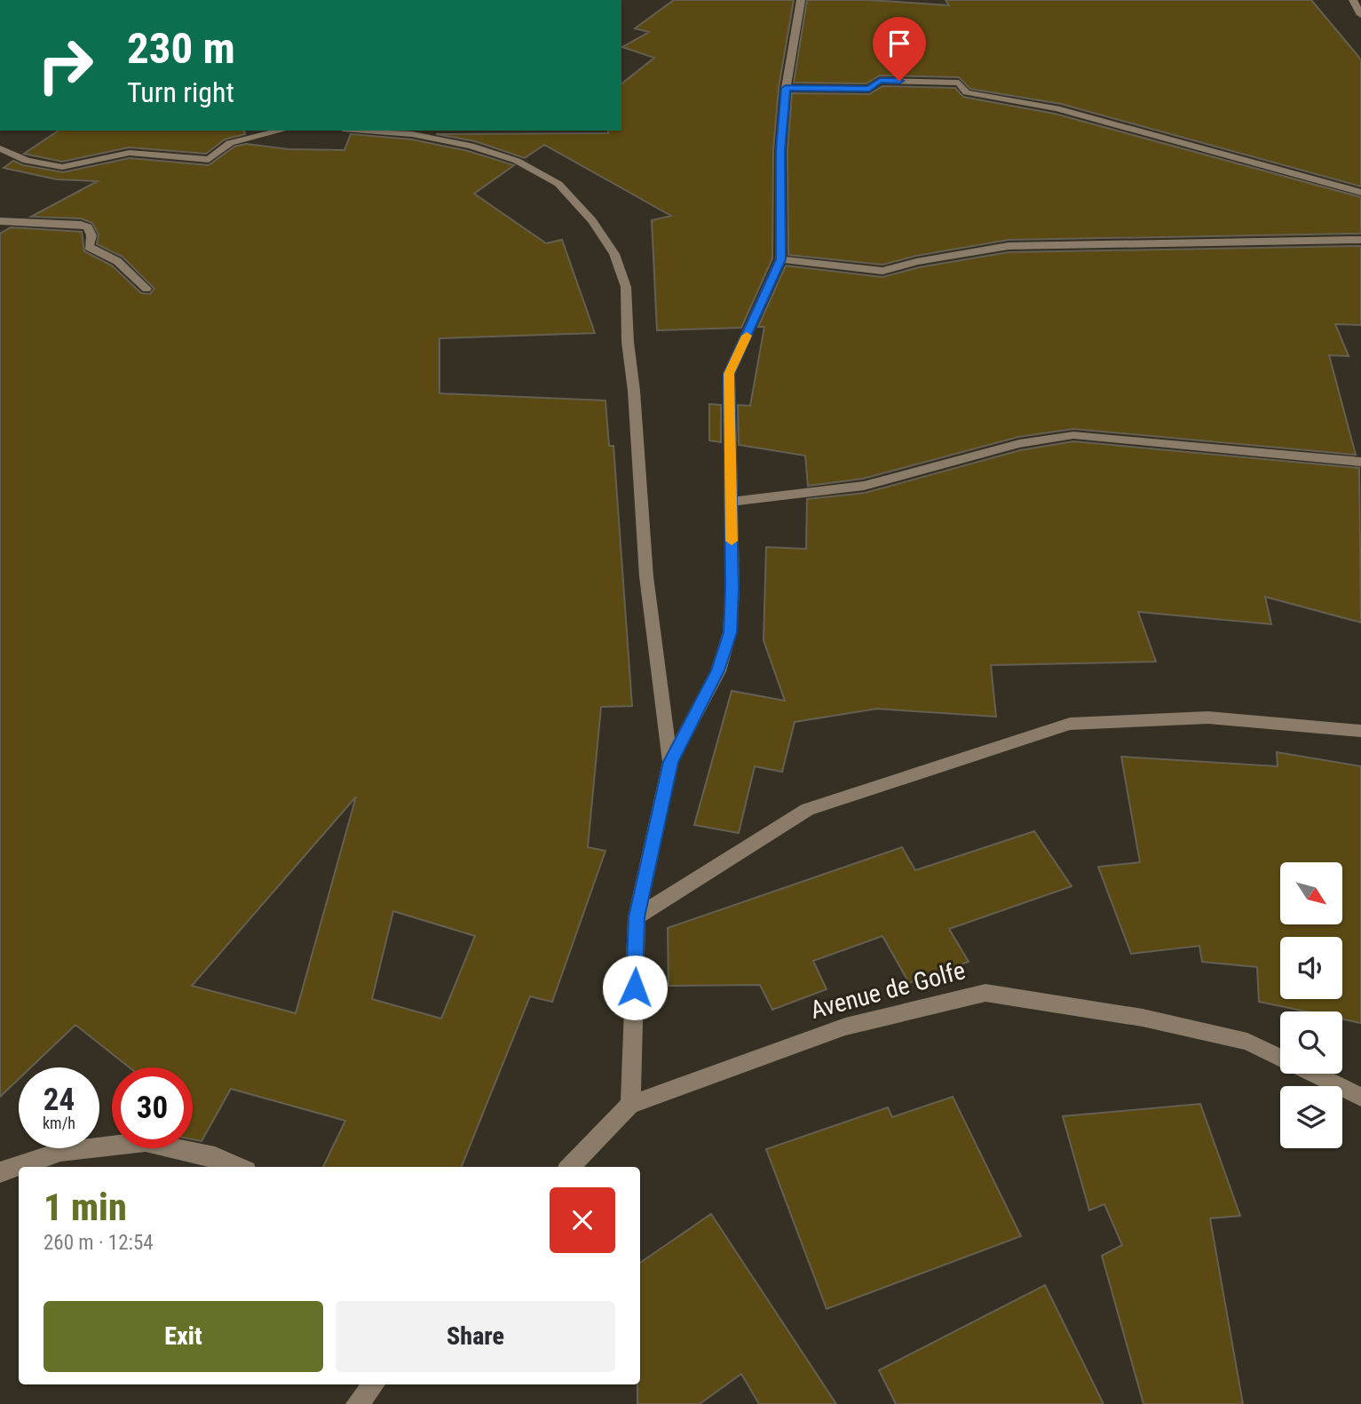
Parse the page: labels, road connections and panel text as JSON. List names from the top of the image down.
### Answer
{
  "streets": {
    "street": ["Avenue de Golfe"]
  },
  "north": "bottom right",
  "page": {
    "turn": ["230 m", "Turn right"],
    "speed": "24 km/h",
    "limit": "30",
    "heading": ["1 min", "260 m · 12:54"],
    "buttons": ["Exit", "Share"]
  }
}
